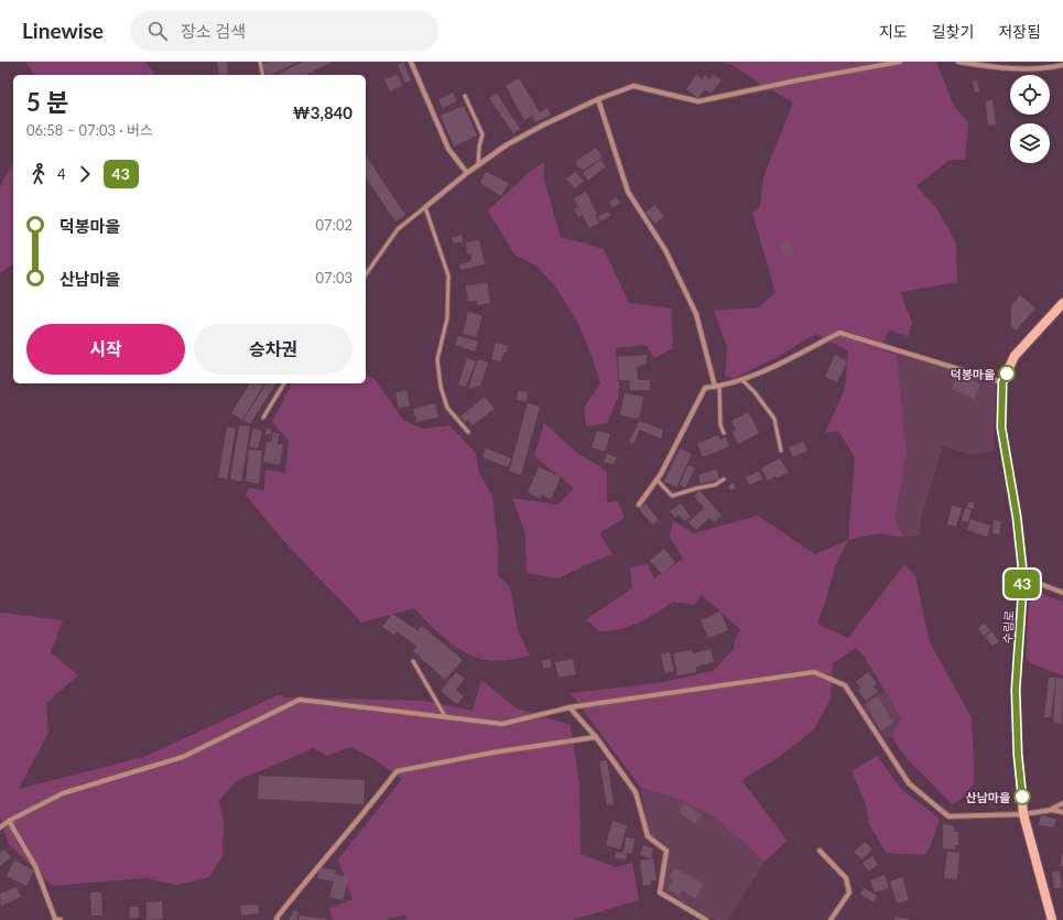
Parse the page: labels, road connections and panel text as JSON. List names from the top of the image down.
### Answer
{
  "streets": {
    "main road": ["수림로"]
  },
  "places": ["덕봉마을", "산남마을"],
  "lines": ["bus line 43"],
  "page": {
    "header": "Linewise",
    "search": "장소 검색",
    "nav": ["지도", "길찾기", "저장됨"],
    "on_map": "43",
    "heading": ["5 분", "06:58 – 07:03 · 버스", "₩3,840"],
    "legs": ["4", "43"],
    "list": [
      {
        "name": "덕봉마을",
        "value": "07:02"
      },
      {
        "name": "산남마을",
        "value": "07:03"
      }
    ],
    "buttons": ["시작", "승차권"]
  }
}
